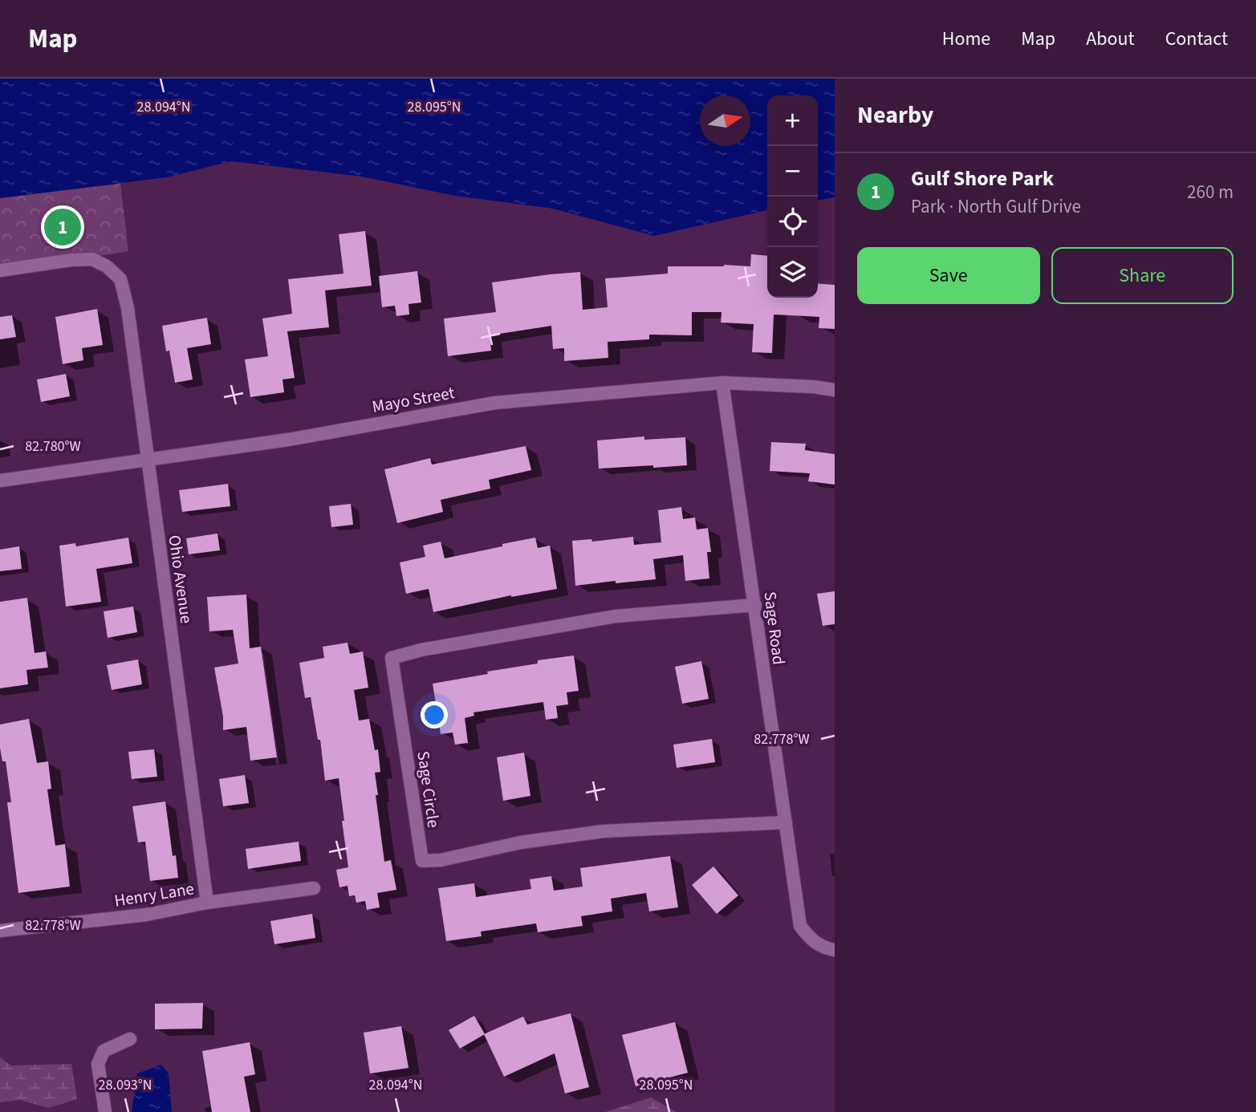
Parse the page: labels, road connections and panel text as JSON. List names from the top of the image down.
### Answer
{
  "streets": {
    "street": [
      "Mayo Street",
      "Ohio Avenue",
      "Sage Road",
      "Sage Circle",
      "Henry Lane"
    ]
  },
  "crossings": [
    ["Mayo Street", "Ohio Avenue"],
    ["Mayo Street", "Sage Road"],
    ["Ohio Avenue", "Henry Lane"],
    ["Sage Road", "Sage Circle"]
  ],
  "north": "right",
  "page": {
    "header": "Map",
    "nav": [
      "Home",
      "Map",
      "About",
      "Contact"
    ],
    "heading": "Nearby",
    "map_buttons": ["+", "−"],
    "list": [
      {
        "mark": "1",
        "name": "Gulf Shore Park",
        "note": "Park · North Gulf Drive",
        "value": "260 m"
      }
    ],
    "pins": "1",
    "buttons": ["Save", "Share"]
  },
  "coordinates": [
    "28.094°N",
    "28.095°N",
    "82.780°W",
    "82.778°W",
    "28.093°N"
  ]
}
